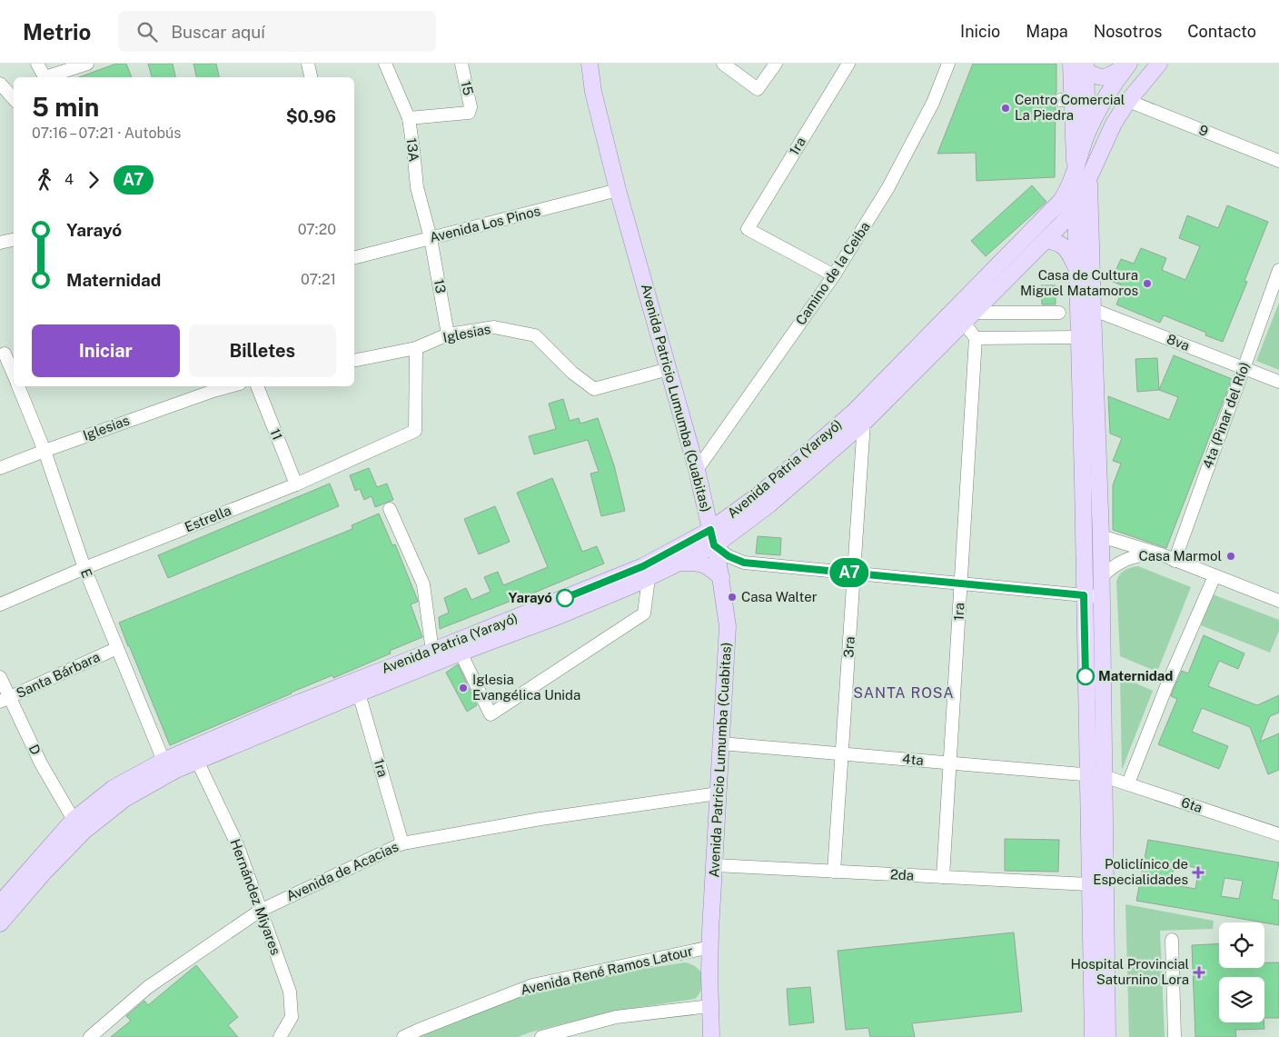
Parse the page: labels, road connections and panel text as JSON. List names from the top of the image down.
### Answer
{
  "streets": {
    "main road": ["Avenida Patricio Lumumba (Cuabitas)", "Avenida Patria (Yarayó)"],
    "street": [
      "15",
      "9",
      "1ra",
      "13A",
      "Avenida Los Pinos",
      "Camino de la Ceiba",
      "13",
      "Iglesias",
      "8va",
      "4ta (Pinar del Río)",
      "11",
      "Estrella",
      "E",
      "3ra",
      "Santa Bárbara",
      "D",
      "4ta",
      "6ta",
      "Avenida de Acacias",
      "2da",
      "Hernández Miyares",
      "Avenida René Ramos Latour"
    ]
  },
  "crossings": [
    ["15", "13A"],
    ["1ra", "Camino de la Ceiba"],
    ["1ra", "Avenida Patria (Yarayó)"],
    ["1ra", "4ta"],
    ["1ra", "Avenida de Acacias"],
    ["1ra", "2da"],
    ["13A", "Avenida Los Pinos"],
    ["13A", "13"],
    ["Avenida Los Pinos", "13"],
    ["Avenida Los Pinos", "Avenida Patricio Lumumba (Cuabitas)"],
    ["Camino de la Ceiba", "Avenida Patricio Lumumba (Cuabitas)"],
    ["13", "Iglesias"],
    ["Iglesias", "Avenida Patricio Lumumba (Cuabitas)"],
    ["Iglesias", "Estrella"],
    ["Iglesias", "E"],
    ["8va", "4ta (Pinar del Río)"],
    ["Avenida Patricio Lumumba (Cuabitas)", "Avenida Patria (Yarayó)"],
    ["Avenida Patricio Lumumba (Cuabitas)", "4ta"],
    ["Avenida Patricio Lumumba (Cuabitas)", "Avenida de Acacias"],
    ["Avenida Patricio Lumumba (Cuabitas)", "2da"],
    ["Avenida Patricio Lumumba (Cuabitas)", "Avenida René Ramos Latour"],
    ["11", "Estrella"],
    ["Avenida Patria (Yarayó)", "E"],
    ["Avenida Patria (Yarayó)", "3ra"],
    ["Avenida Patria (Yarayó)", "D"],
    ["Avenida Patria (Yarayó)", "Hernández Miyares"],
    ["Estrella", "E"],
    ["E", "Santa Bárbara"],
    ["3ra", "4ta"],
    ["3ra", "2da"],
    ["Santa Bárbara", "D"],
    ["4ta", "6ta"],
    ["Avenida de Acacias", "Hernández Miyares"]
  ],
  "districts": ["SANTA ROSA"],
  "places": {
    "other": [
      "Centro Comercial La Piedra",
      "Casa de Cultura Miguel Matamoros",
      "Casa Marmol",
      "Casa Walter",
      "Yarayó",
      "Maternidad",
      "Iglesia Evangélica Unida"
    ],
    "health": ["Policlínico de Especialidades", "Hospital Provincial Saturnino Lora"]
  },
  "lines": ["bus line A7"],
  "page": {
    "header": "Metrio",
    "search": "Buscar aquí",
    "nav": [
      "Inicio",
      "Mapa",
      "Nosotros",
      "Contacto"
    ],
    "on_map": "A7",
    "heading": ["5 min", "07:16 – 07:21 · Autobús", "$0.96"],
    "legs": ["4", "A7"],
    "list": [
      {
        "name": "Yarayó",
        "value": "07:20"
      },
      {
        "name": "Maternidad",
        "value": "07:21"
      }
    ],
    "buttons": ["Iniciar", "Billetes"]
  }
}
